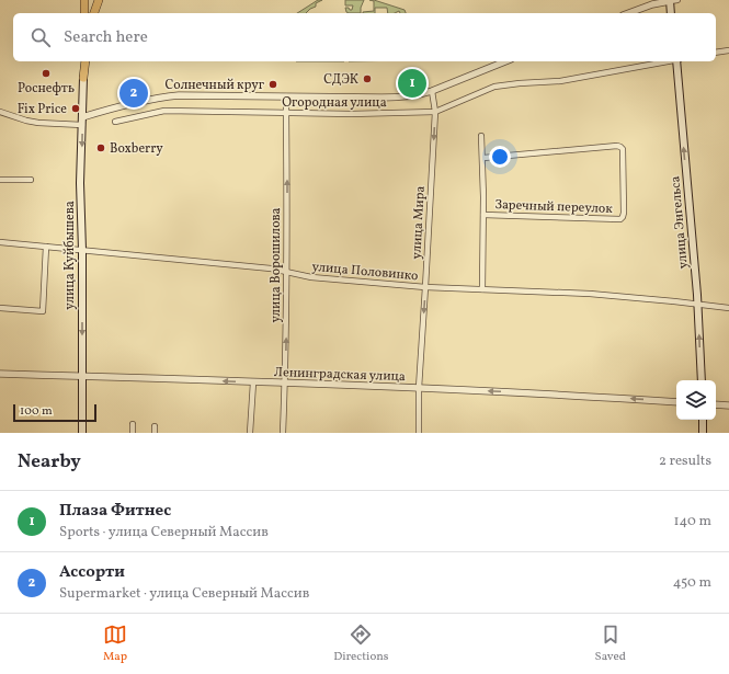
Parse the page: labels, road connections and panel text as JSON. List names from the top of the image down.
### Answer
{
  "streets": {
    "main road": ["улица Энгельса", "улица Куйбышева"],
    "street": [
      "Огородная улица",
      "Заречный переулок",
      "улица Мира",
      "улица Ворошилова",
      "улица Половинко",
      "Ленинградская улица"
    ]
  },
  "crossings": [
    ["Огородная улица", "улица Мира"],
    ["Огородная улица", "улица Ворошилова"],
    ["Заречный переулок", "улица Половинко"],
    ["улица Мира", "улица Половинко"],
    ["улица Мира", "Ленинградская улица"],
    ["улица Энгельса", "улица Половинко"],
    ["улица Куйбышева", "улица Половинко"],
    ["улица Куйбышева", "Ленинградская улица"],
    ["улица Ворошилова", "улица Половинко"],
    ["улица Ворошилова", "Ленинградская улица"]
  ],
  "one_way": [
    "улица Мира",
    "улица Энгельса",
    "улица Куйбышева",
    "улица Ворошилова",
    "Ленинградская улица"
  ],
  "places": [
    "Роснефть",
    "СДЭК",
    "Солнечный круг",
    "Fix Price",
    "Boxberry"
  ],
  "scale_bar": "100 m",
  "page": {
    "search": "Search here",
    "pins": ["1", "2"],
    "scale": "100 m",
    "heading": ["Nearby", "2 results"],
    "list": [
      {
        "mark": "1",
        "name": "Плаза Фитнес",
        "note": "Sports · улица Северный Массив",
        "value": "140 m"
      },
      {
        "mark": "2",
        "name": "Ассорти",
        "note": "Supermarket · улица Северный Массив",
        "value": "450 m"
      }
    ],
    "nav": ["Map", "Directions", "Saved"]
  }
}
